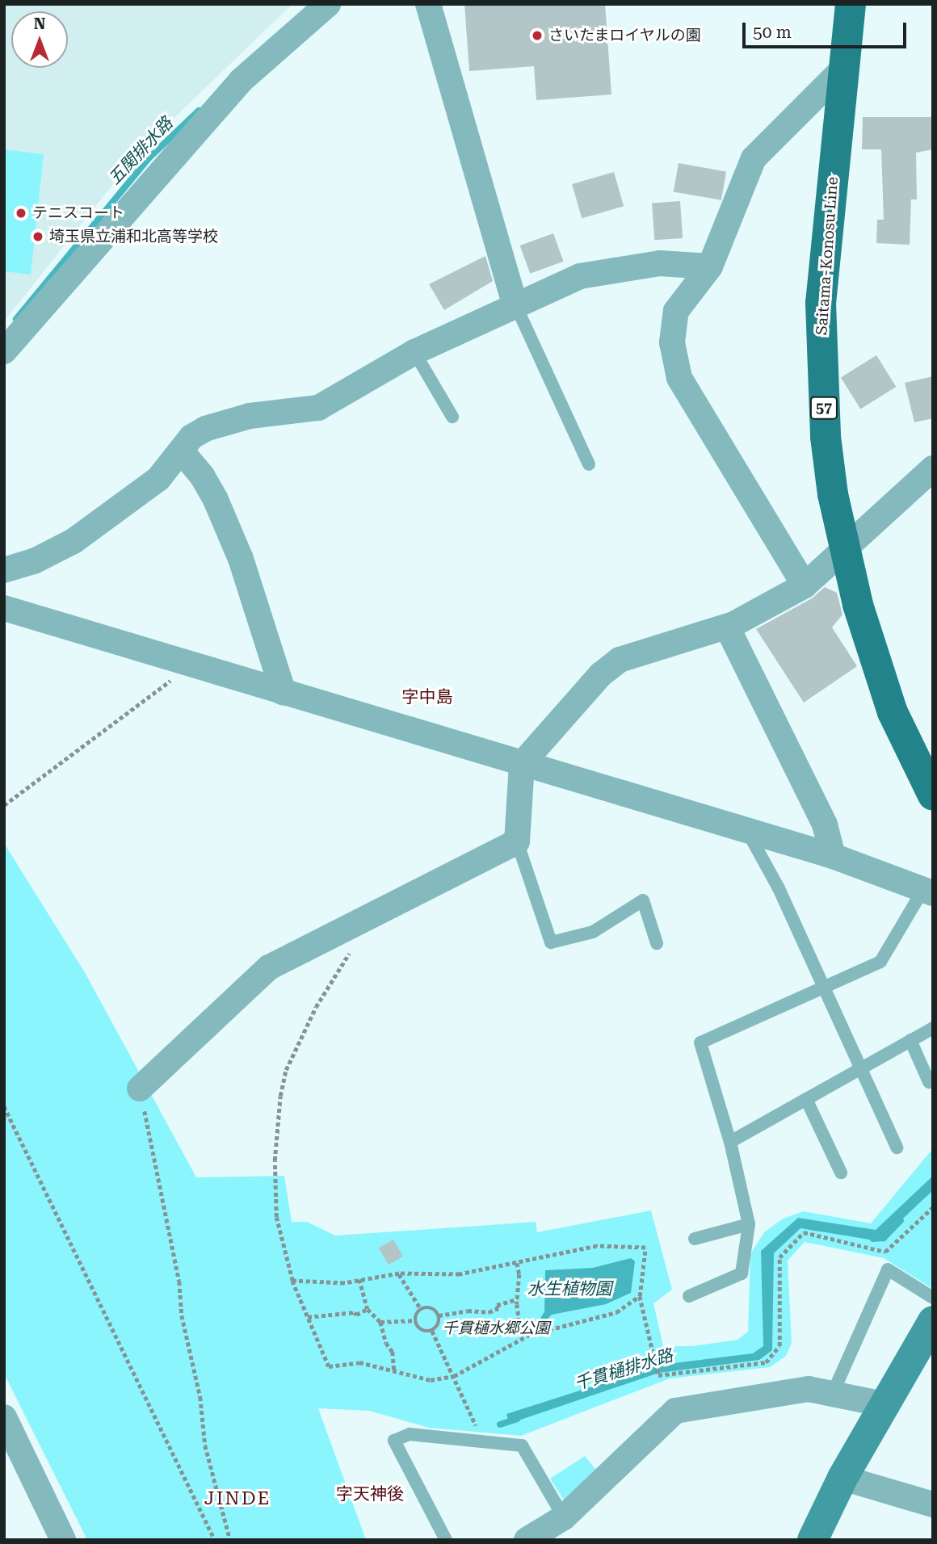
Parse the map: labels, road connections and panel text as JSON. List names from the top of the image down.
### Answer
{
  "streets": {
    "main road": ["Saitama-Konosu Line", "57"]
  },
  "districts": ["字中島", "字天神後", "JINDE"],
  "water": ["五関排水路", "水生植物園", "千貫樋排水路"],
  "parks": ["千貫樋水郷公園"],
  "places": ["さいたまロイヤルの園", "テニスコート", "埼玉県立浦和北高等学校"],
  "scale_bar": "50 m",
  "north": "top"
}
